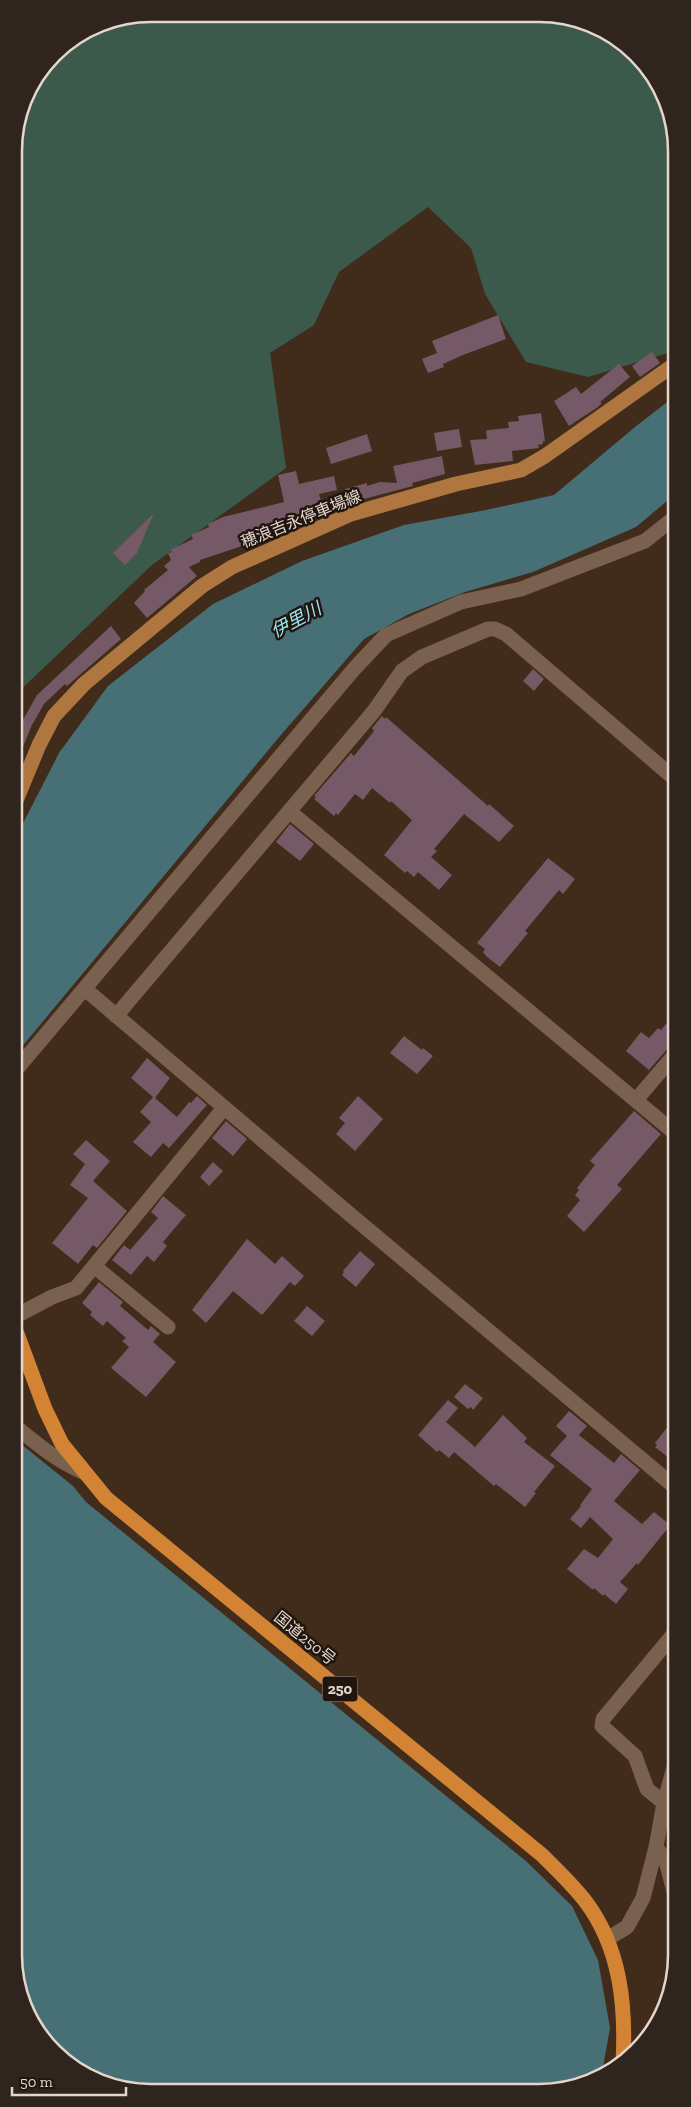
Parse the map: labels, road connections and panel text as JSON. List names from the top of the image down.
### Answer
{
  "streets": {
    "highway": ["国道250号", "250"],
    "main road": ["穂浪吉永停車場線"]
  },
  "water": ["伊里川"],
  "scale_bar": "50 m"
}
